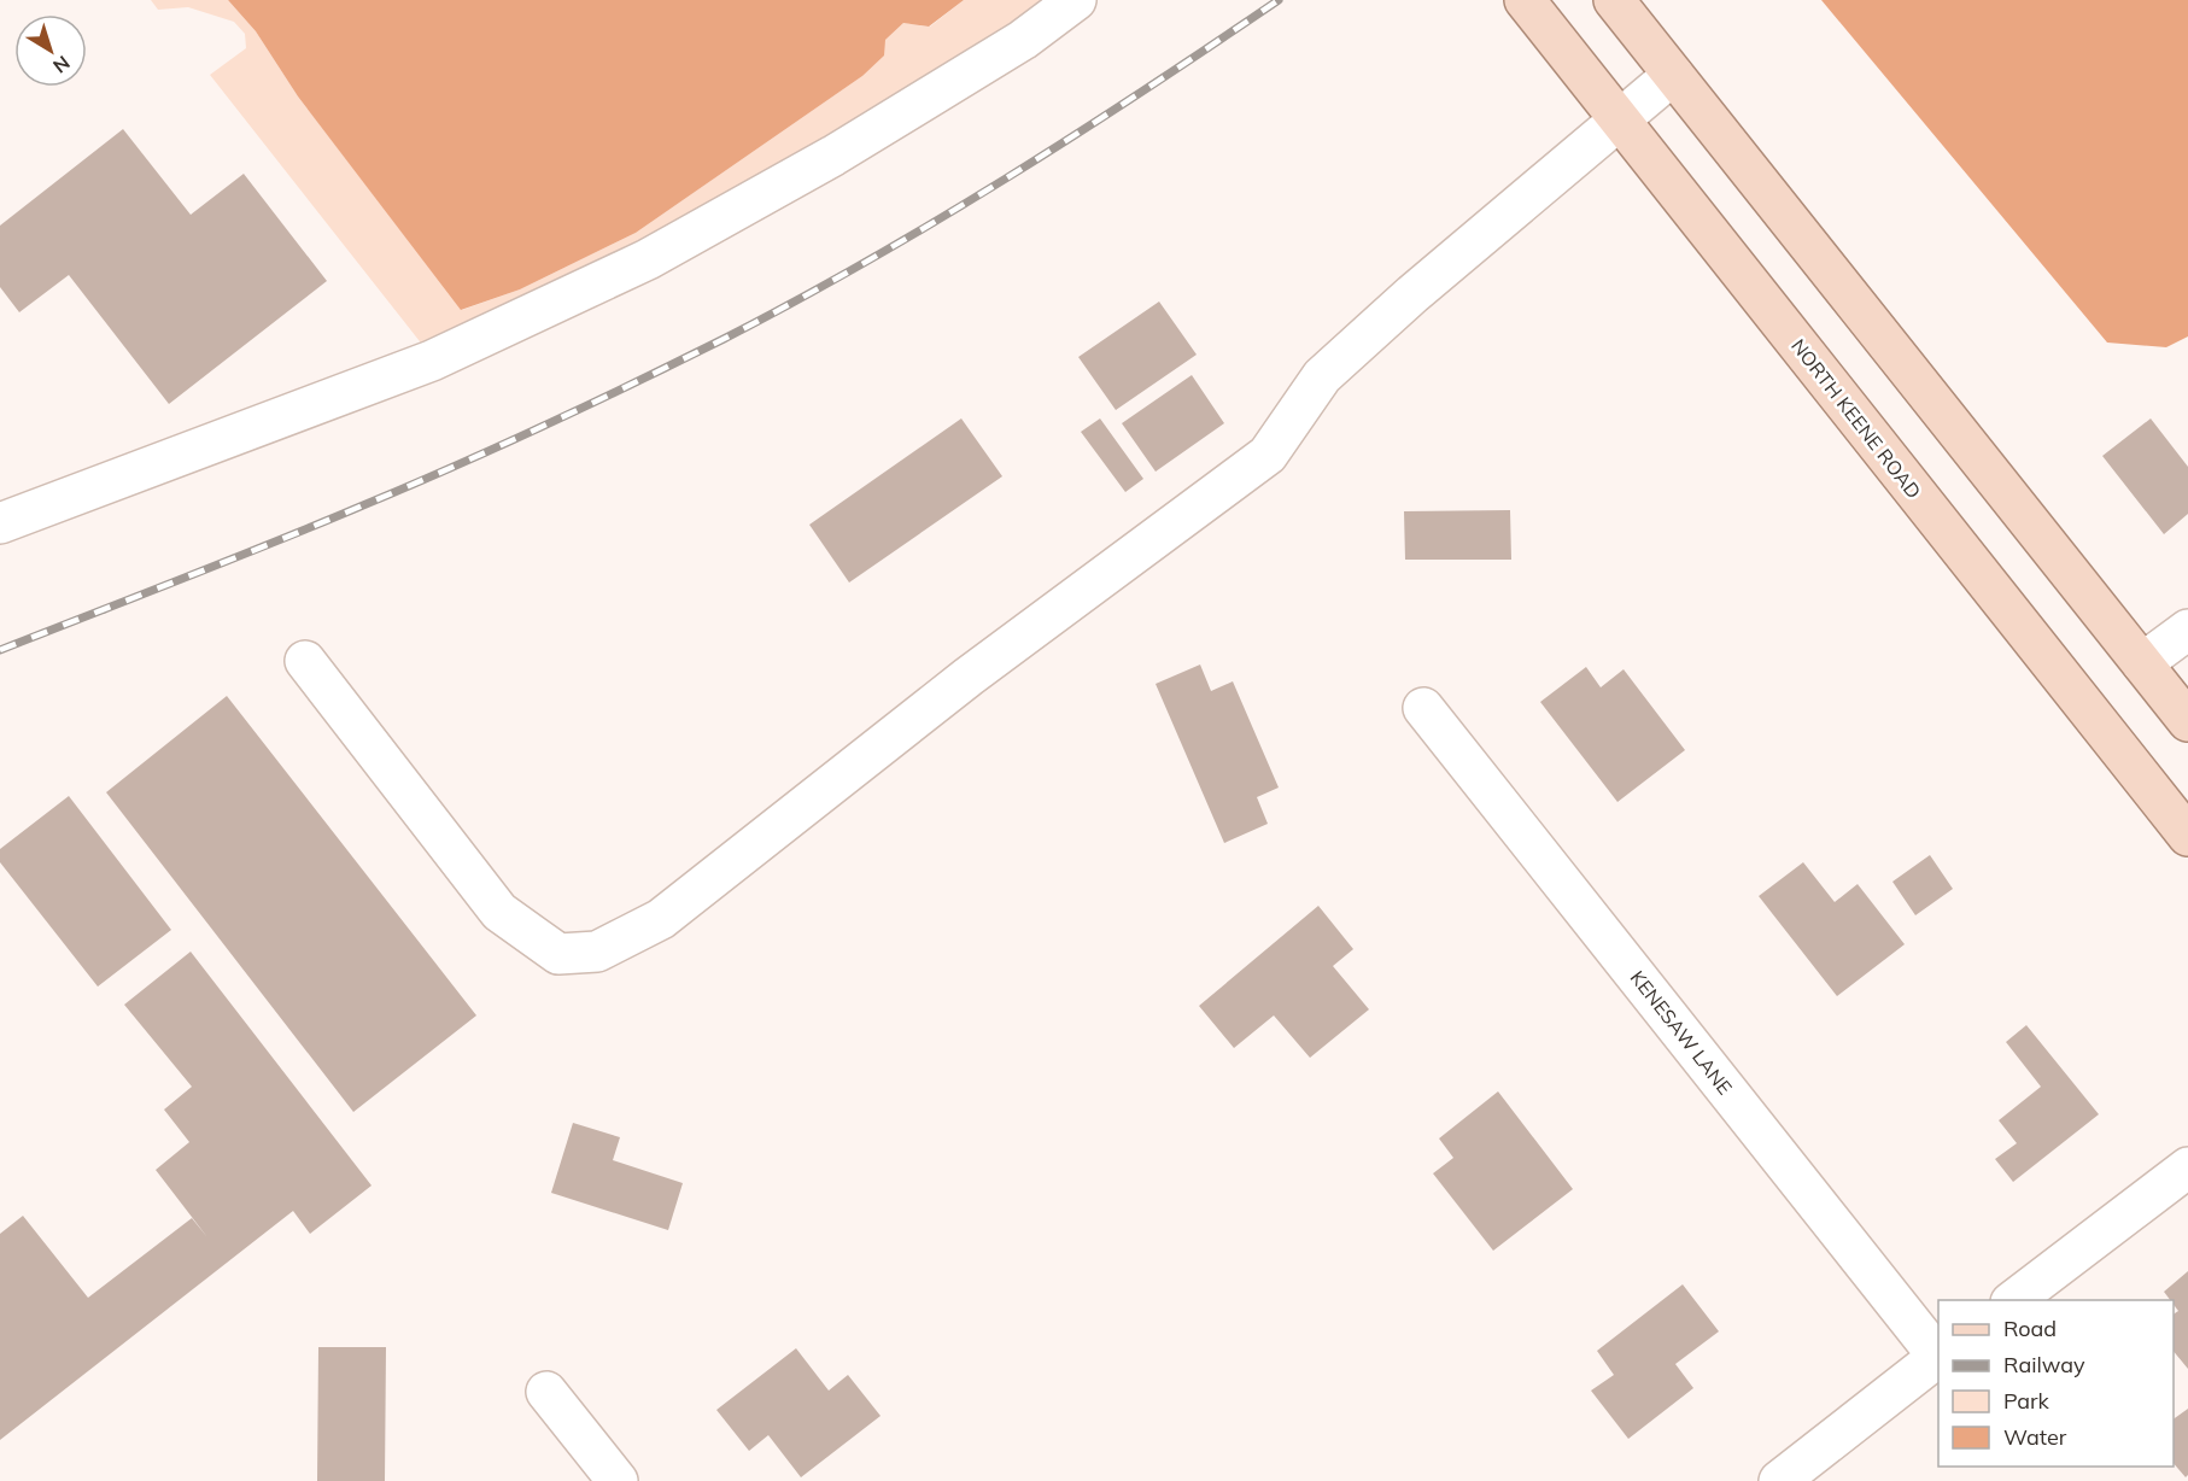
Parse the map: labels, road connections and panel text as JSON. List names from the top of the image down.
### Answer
{
  "streets": {
    "main road": ["NORTH KEENE ROAD"],
    "street": ["KENESAW LANE"]
  },
  "legend": [
    "Road",
    "Railway",
    "Park",
    "Water"
  ],
  "north": "bottom right"
}
